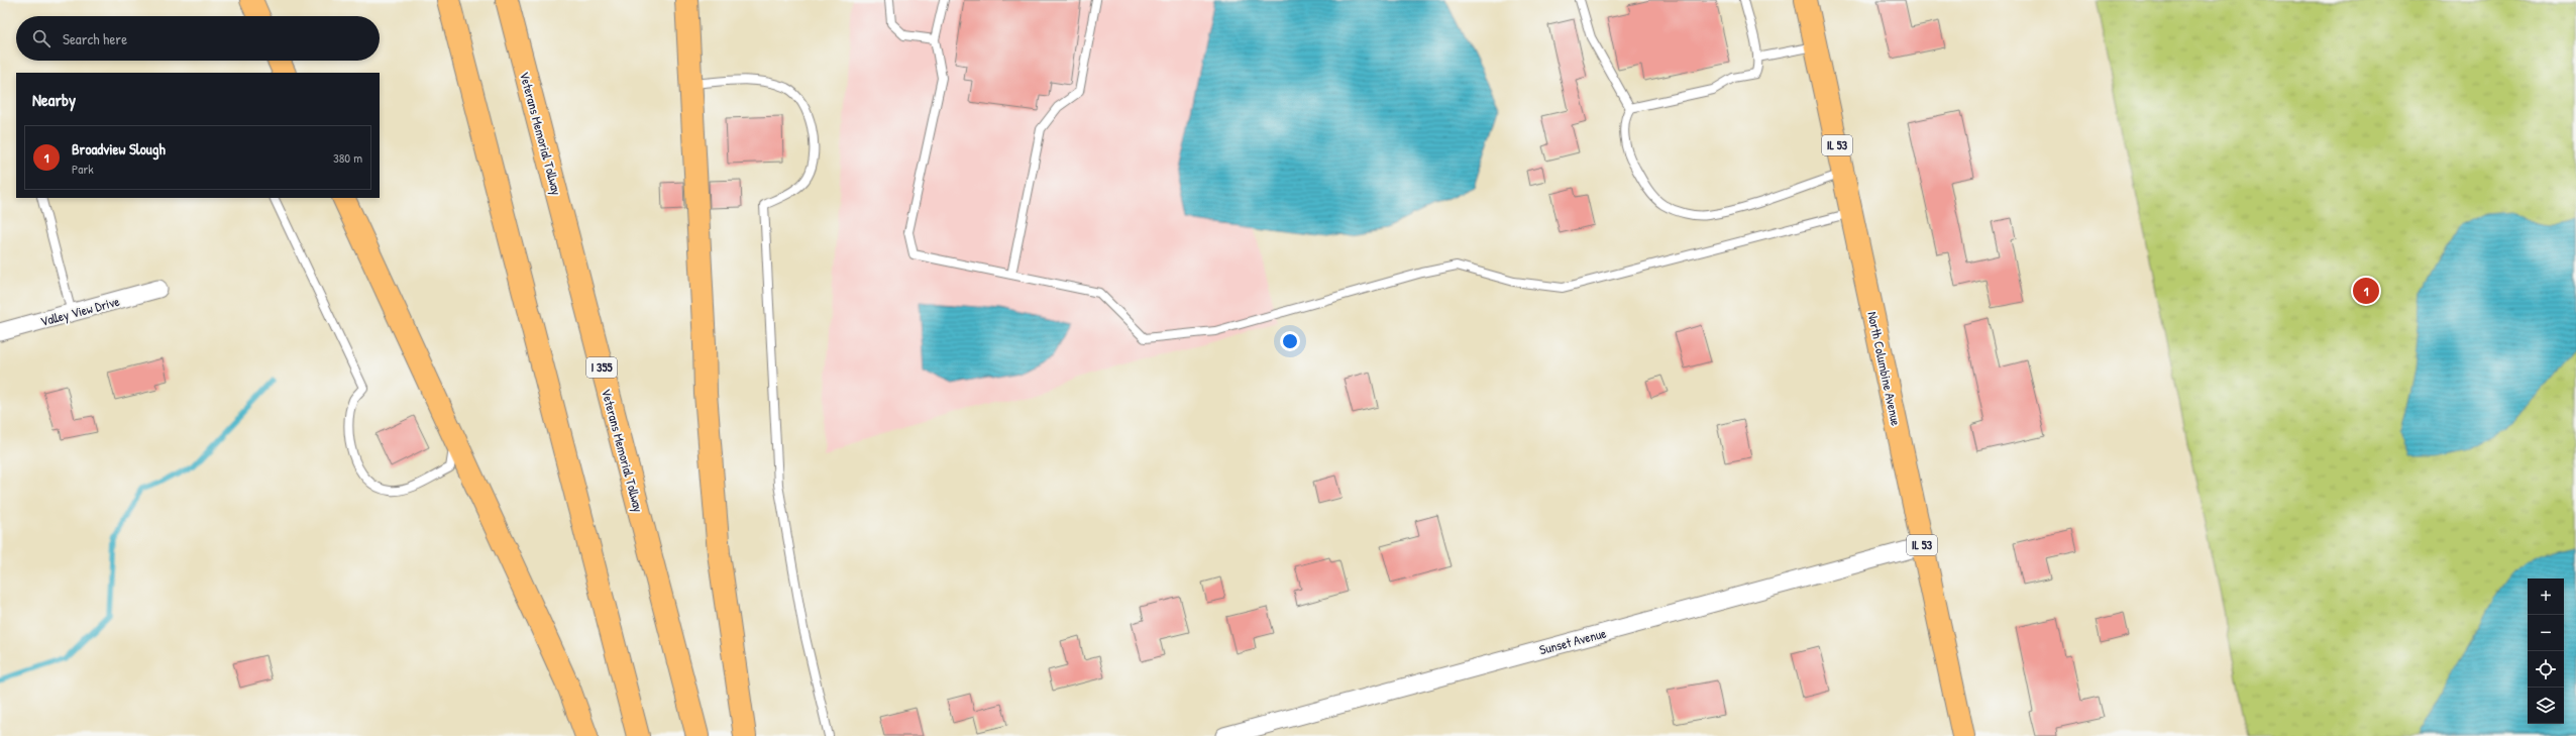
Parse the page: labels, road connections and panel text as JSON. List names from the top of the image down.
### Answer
{
  "streets": {
    "main road": [
      "Veterans Memorial Tollway",
      "IL 53",
      "I 355",
      "North Columbine Avenue"
    ],
    "street": ["Valley View Drive", "Sunset Avenue"]
  },
  "crossings": [
    ["North Columbine Avenue", "Sunset Avenue"]
  ],
  "page": {
    "search": "Search here",
    "heading": "Nearby",
    "list": [
      {
        "mark": "1",
        "name": "Broadview Slough",
        "note": "Park",
        "value": "380 m"
      }
    ],
    "pins": "1",
    "map_buttons": ["+", "−"]
  }
}
